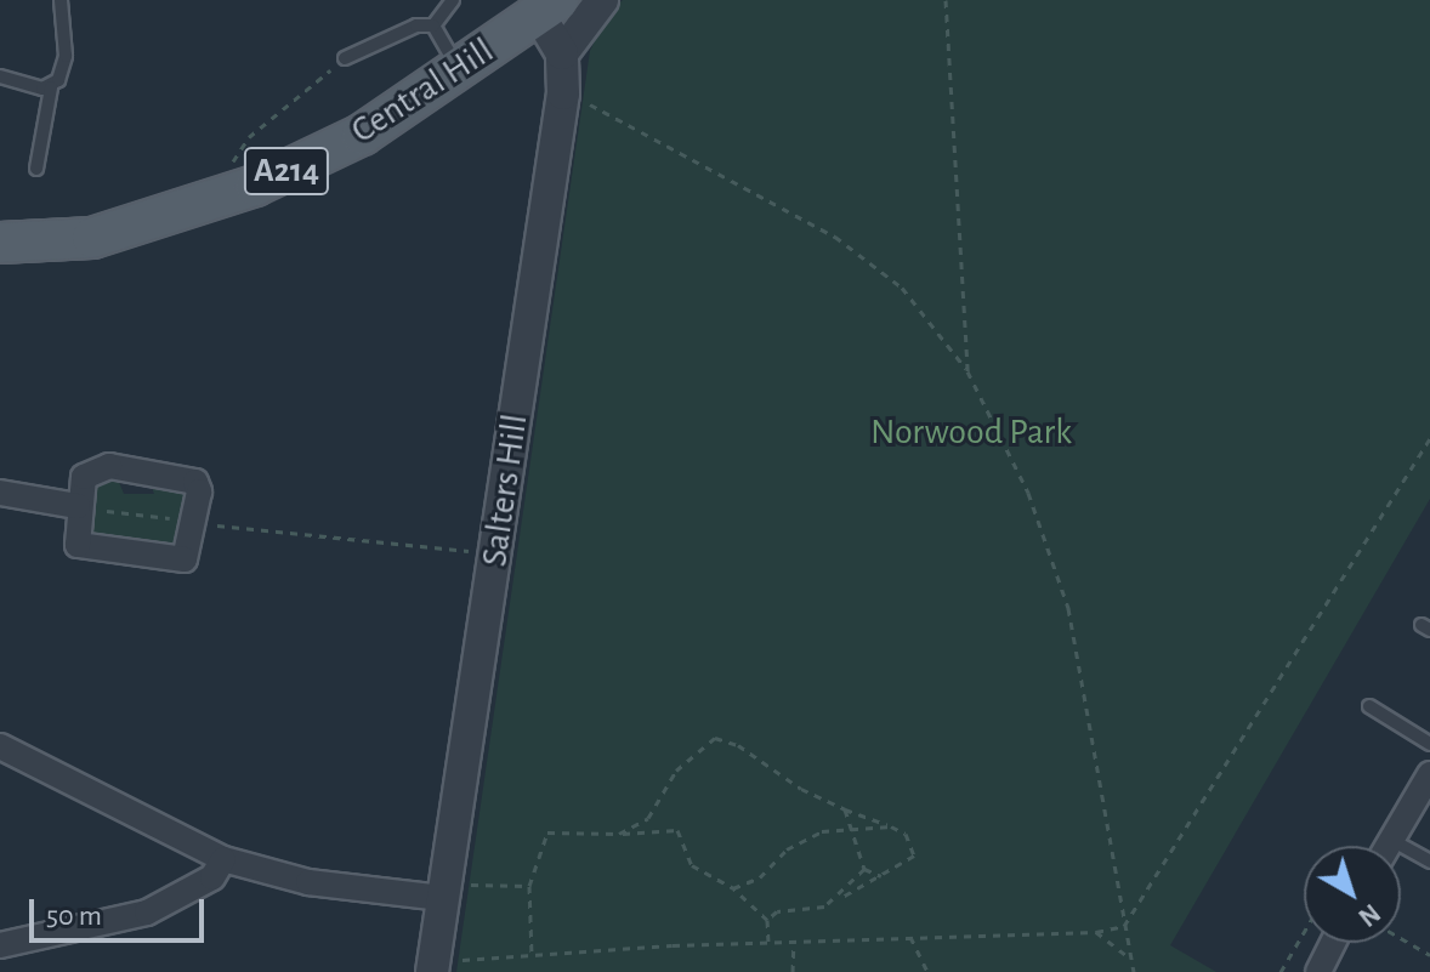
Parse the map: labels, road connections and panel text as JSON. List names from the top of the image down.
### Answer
{
  "streets": {
    "main road": ["Central Hill", "A214"],
    "street": ["Salters Hill"]
  },
  "crossings": [
    ["Central Hill", "Salters Hill"]
  ],
  "parks": ["Norwood Park"],
  "scale_bar": "50 m",
  "north": "bottom right"
}
